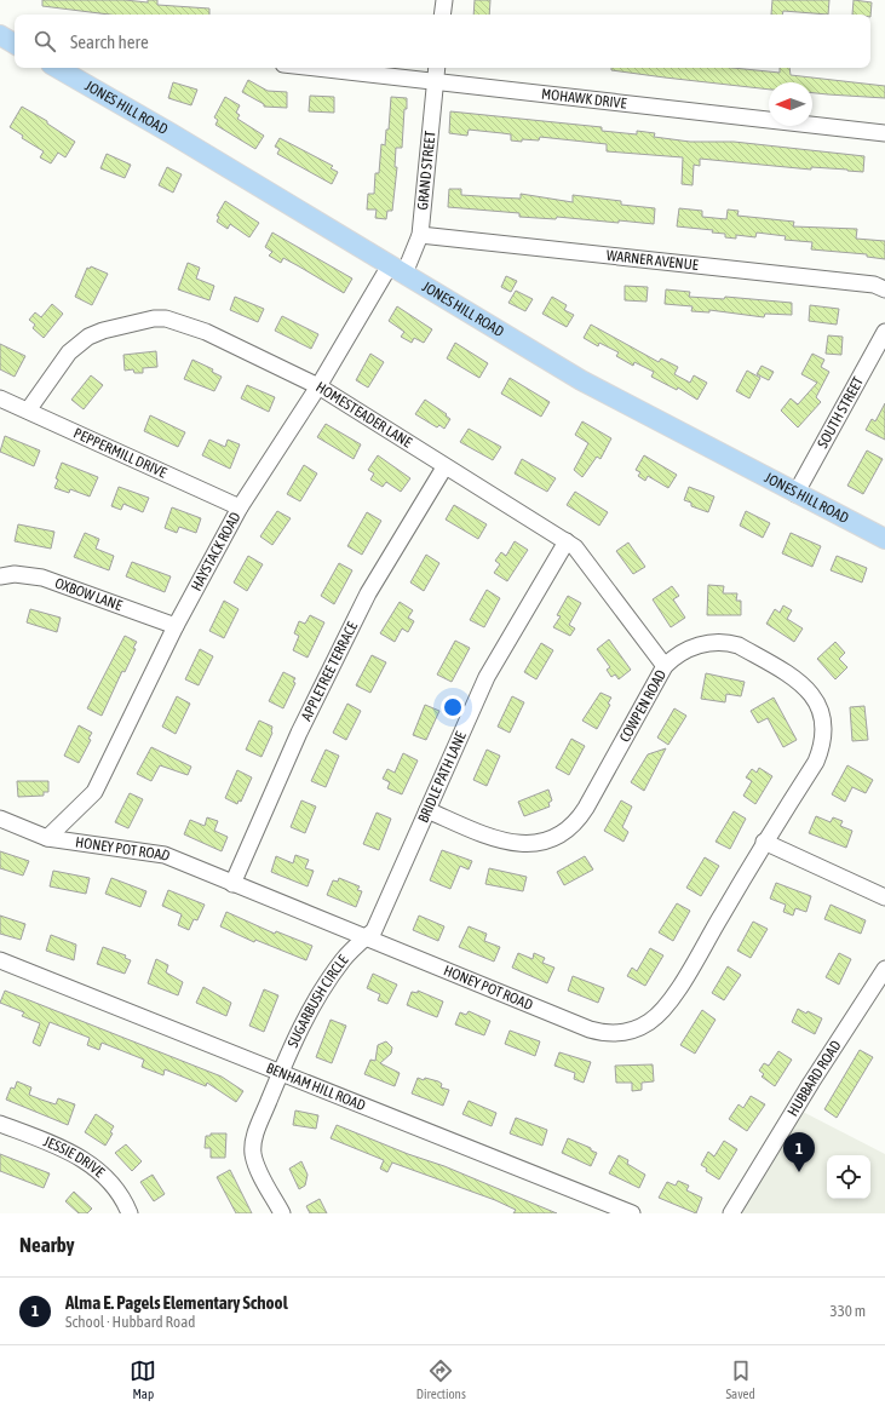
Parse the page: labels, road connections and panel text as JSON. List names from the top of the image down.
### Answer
{
  "streets": {
    "main road": ["JONES HILL ROAD"],
    "street": [
      "MOHAWK DRIVE",
      "GRAND STREET",
      "WARNER AVENUE",
      "SOUTH STREET",
      "HOMESTEADER LANE",
      "PEPPERMILL DRIVE",
      "HAYSTACK ROAD",
      "OXBOW LANE",
      "APPLETREE TERRACE",
      "COWPEN ROAD",
      "BRIDLE PATH LANE",
      "HONEY POT ROAD",
      "SUGARBUSH CIRCLE",
      "HUBBARD ROAD",
      "BENHAM HILL ROAD",
      "JESSIE DRIVE"
    ]
  },
  "crossings": [
    ["MOHAWK DRIVE", "GRAND STREET"],
    ["JONES HILL ROAD", "GRAND STREET"],
    ["JONES HILL ROAD", "SOUTH STREET"],
    ["JONES HILL ROAD", "HAYSTACK ROAD"],
    ["GRAND STREET", "WARNER AVENUE"],
    ["GRAND STREET", "HAYSTACK ROAD"],
    ["HOMESTEADER LANE", "PEPPERMILL DRIVE"],
    ["HOMESTEADER LANE", "HAYSTACK ROAD"],
    ["HOMESTEADER LANE", "APPLETREE TERRACE"],
    ["HOMESTEADER LANE", "COWPEN ROAD"],
    ["HOMESTEADER LANE", "BRIDLE PATH LANE"],
    ["PEPPERMILL DRIVE", "HAYSTACK ROAD"],
    ["HAYSTACK ROAD", "OXBOW LANE"],
    ["HAYSTACK ROAD", "HONEY POT ROAD"],
    ["APPLETREE TERRACE", "HONEY POT ROAD"],
    ["COWPEN ROAD", "BRIDLE PATH LANE"],
    ["COWPEN ROAD", "HONEY POT ROAD"],
    ["BRIDLE PATH LANE", "HONEY POT ROAD"],
    ["BRIDLE PATH LANE", "SUGARBUSH CIRCLE"],
    ["HONEY POT ROAD", "SUGARBUSH CIRCLE"],
    ["SUGARBUSH CIRCLE", "BENHAM HILL ROAD"]
  ],
  "north": "left",
  "page": {
    "search": "Search here",
    "pins": "1",
    "heading": "Nearby",
    "list": [
      {
        "mark": "1",
        "name": "Alma E. Pagels Elementary School",
        "note": "School · Hubbard Road",
        "value": "330 m"
      }
    ],
    "nav": ["Map", "Directions", "Saved"]
  }
}
